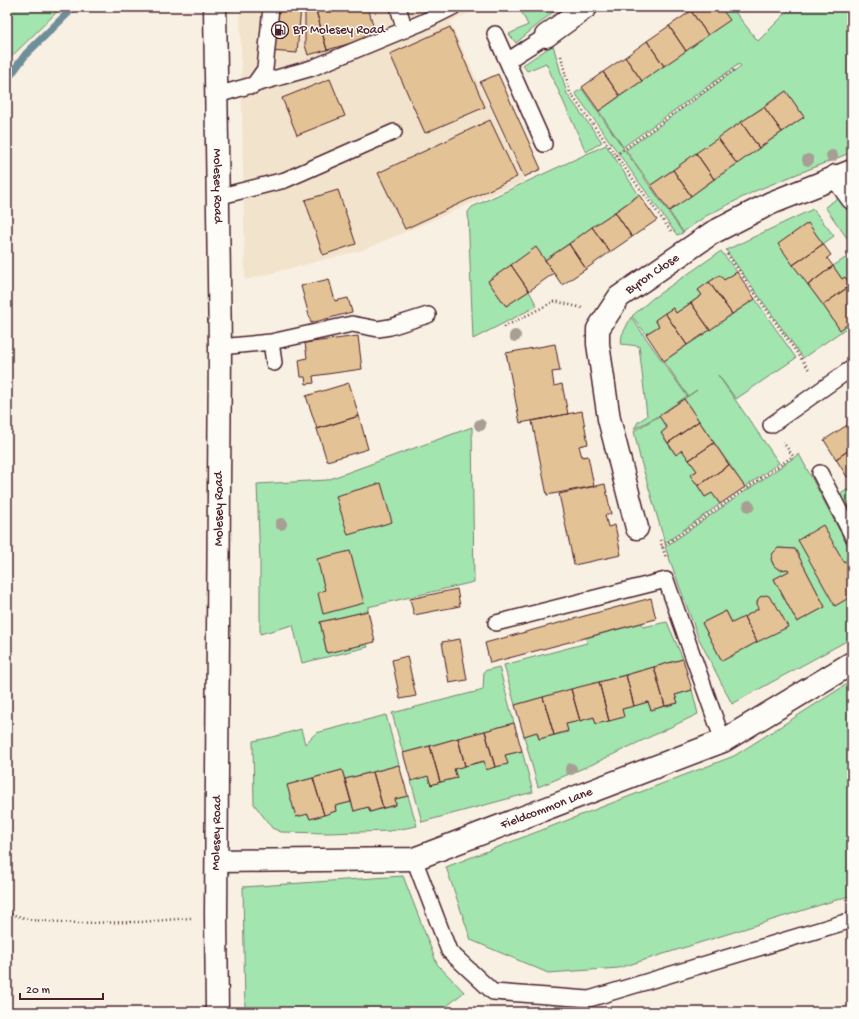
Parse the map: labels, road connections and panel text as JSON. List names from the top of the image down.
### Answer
{
  "streets": {
    "street": ["Molesey Road", "Byron Close", "Fieldcommon Lane"]
  },
  "crossings": [
    ["Molesey Road", "Fieldcommon Lane"]
  ],
  "places": {
    "fuel station": ["BP Molesey Road"]
  },
  "scale_bar": "20 m"
}
